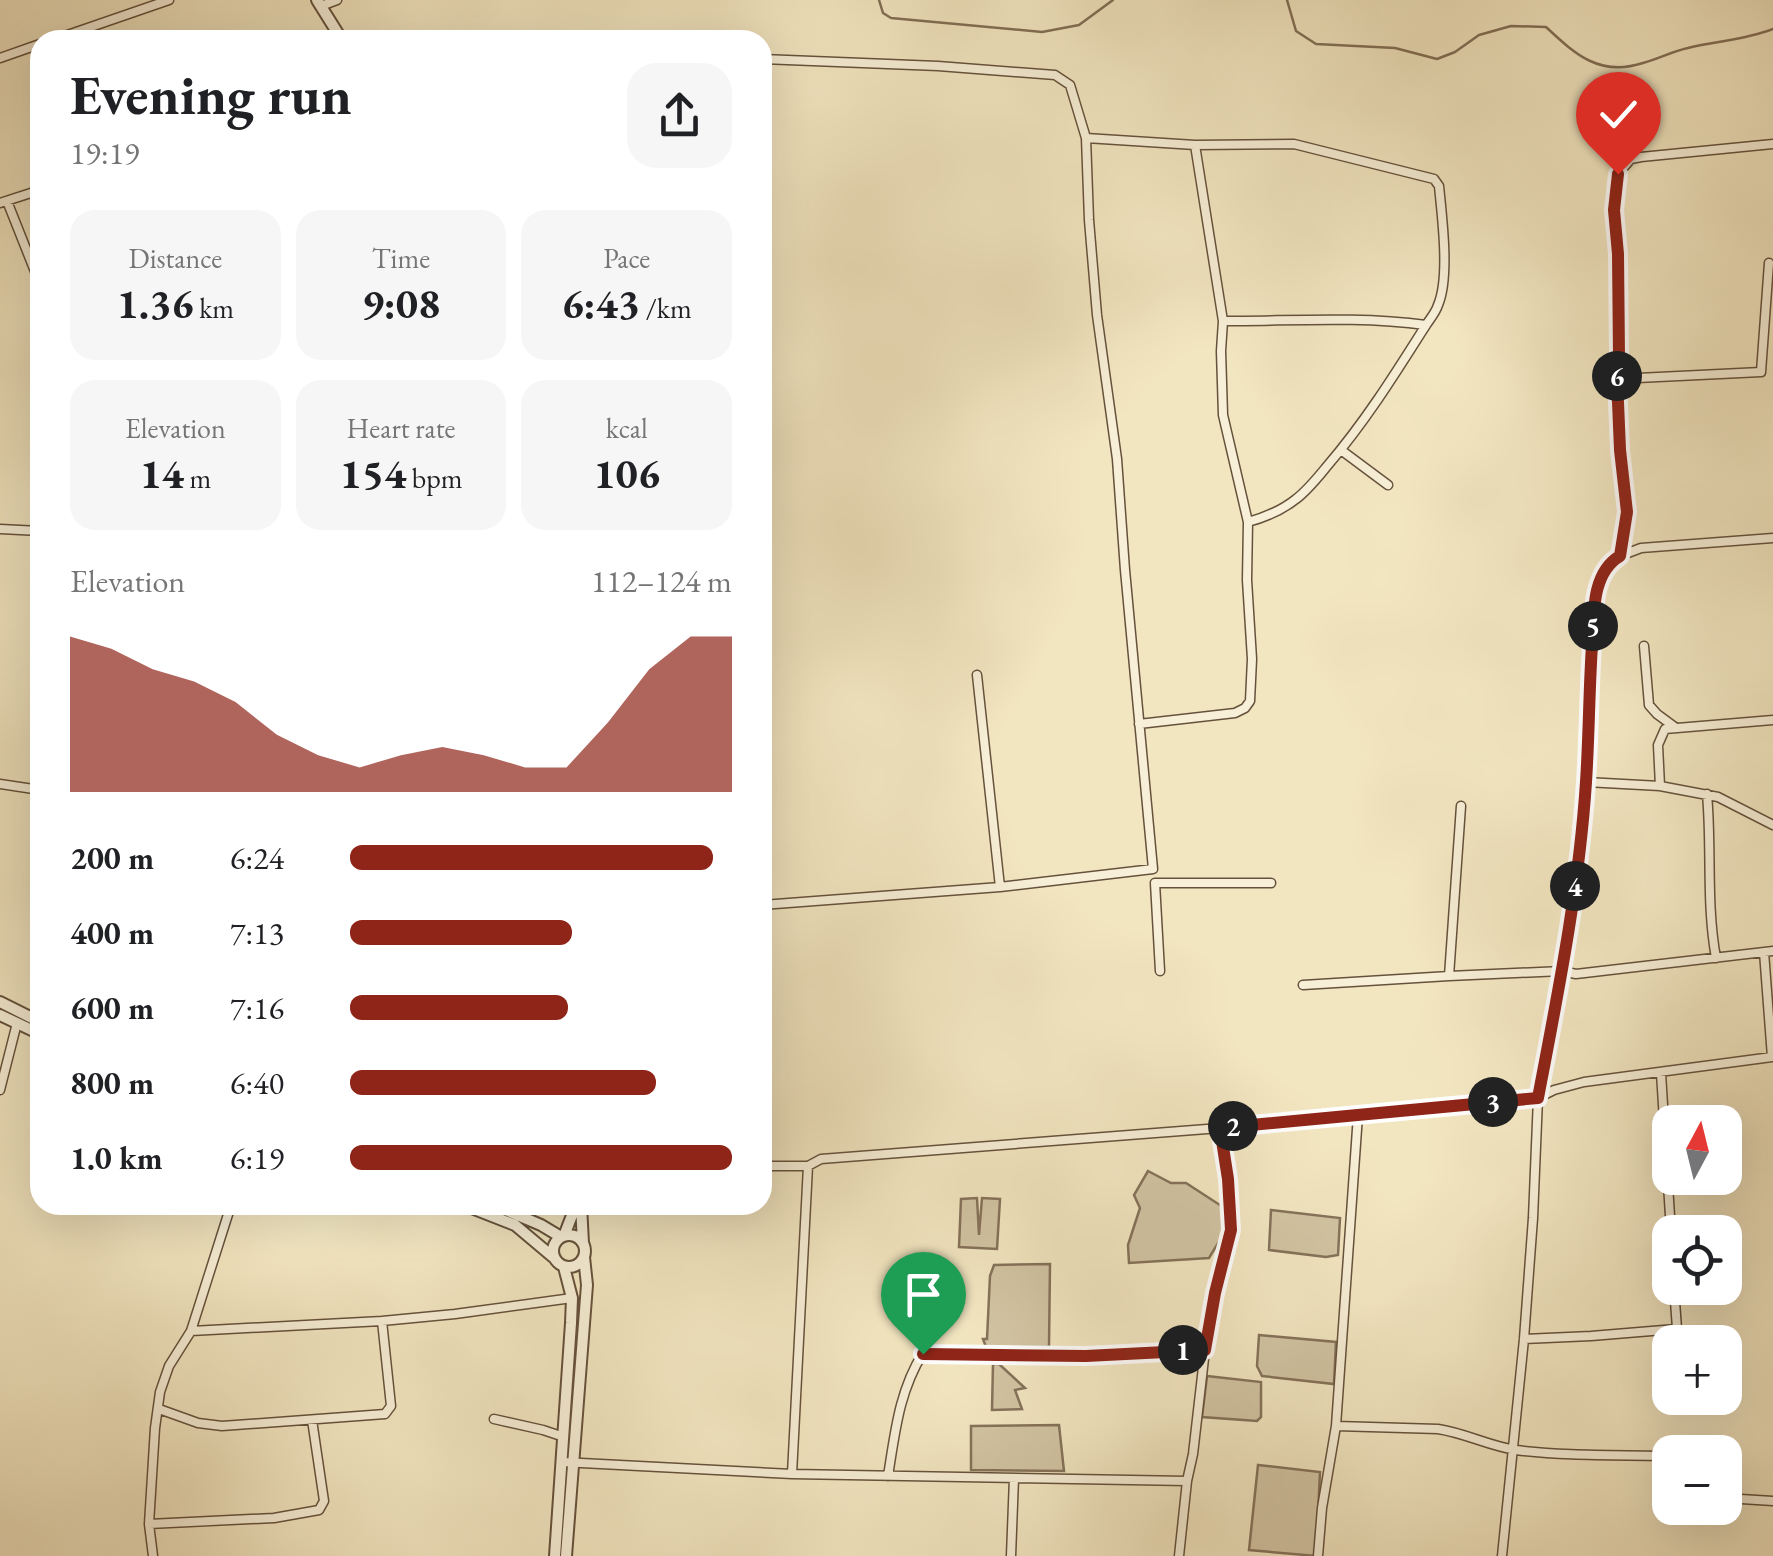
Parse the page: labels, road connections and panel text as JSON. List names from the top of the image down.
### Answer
{
  "north": "top",
  "page": {
    "heading": ["Evening run", "19:19"],
    "stats": [
      ["Distance", "1.36 km"],
      ["Time", "9:08"],
      ["Pace", "6:43 /km"],
      ["Elevation", "14 m"],
      ["Heart rate", "154 bpm"],
      ["kcal", "106"]
    ],
    "pins": [
      "6",
      "5",
      "4",
      "3",
      "2",
      "1"
    ],
    "chart": ["Elevation", "112–124 m"],
    "list": [
      {
        "name": "200 m",
        "note": "6:24"
      },
      {
        "name": "400 m",
        "note": "7:13"
      },
      {
        "name": "600 m",
        "note": "7:16"
      },
      {
        "name": "800 m",
        "note": "6:40"
      },
      {
        "name": "1.0 km",
        "note": "6:19"
      }
    ],
    "map_buttons": ["+", "−"]
  }
}
